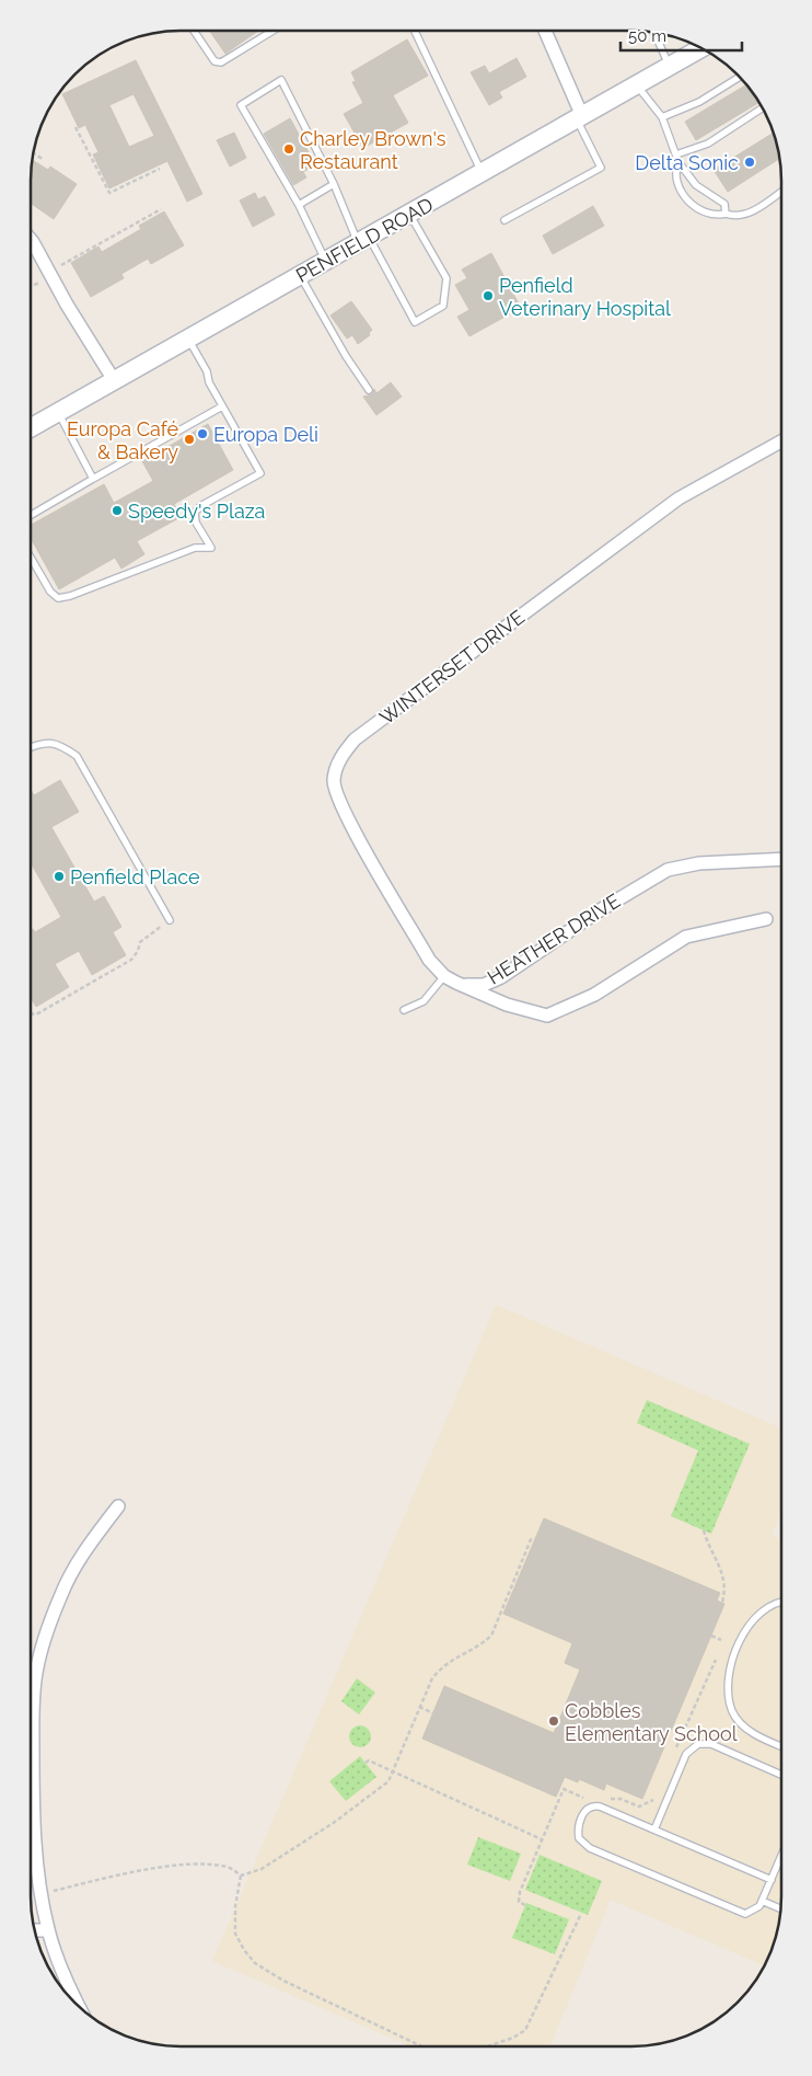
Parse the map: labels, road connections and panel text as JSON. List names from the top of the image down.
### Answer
{
  "streets": {
    "street": ["PENFIELD ROAD", "WINTERSET DRIVE", "HEATHER DRIVE"]
  },
  "crossings": [
    ["WINTERSET DRIVE", "HEATHER DRIVE"]
  ],
  "places": [
    "Charley Brown's Restaurant",
    "Delta Sonic",
    "Penfield Veterinary Hospital",
    "Europa Deli",
    "Europa Café & Bakery",
    "Speedy's Plaza",
    "Penfield Place",
    "Cobbles Elementary School"
  ],
  "scale_bar": "50 m"
}
